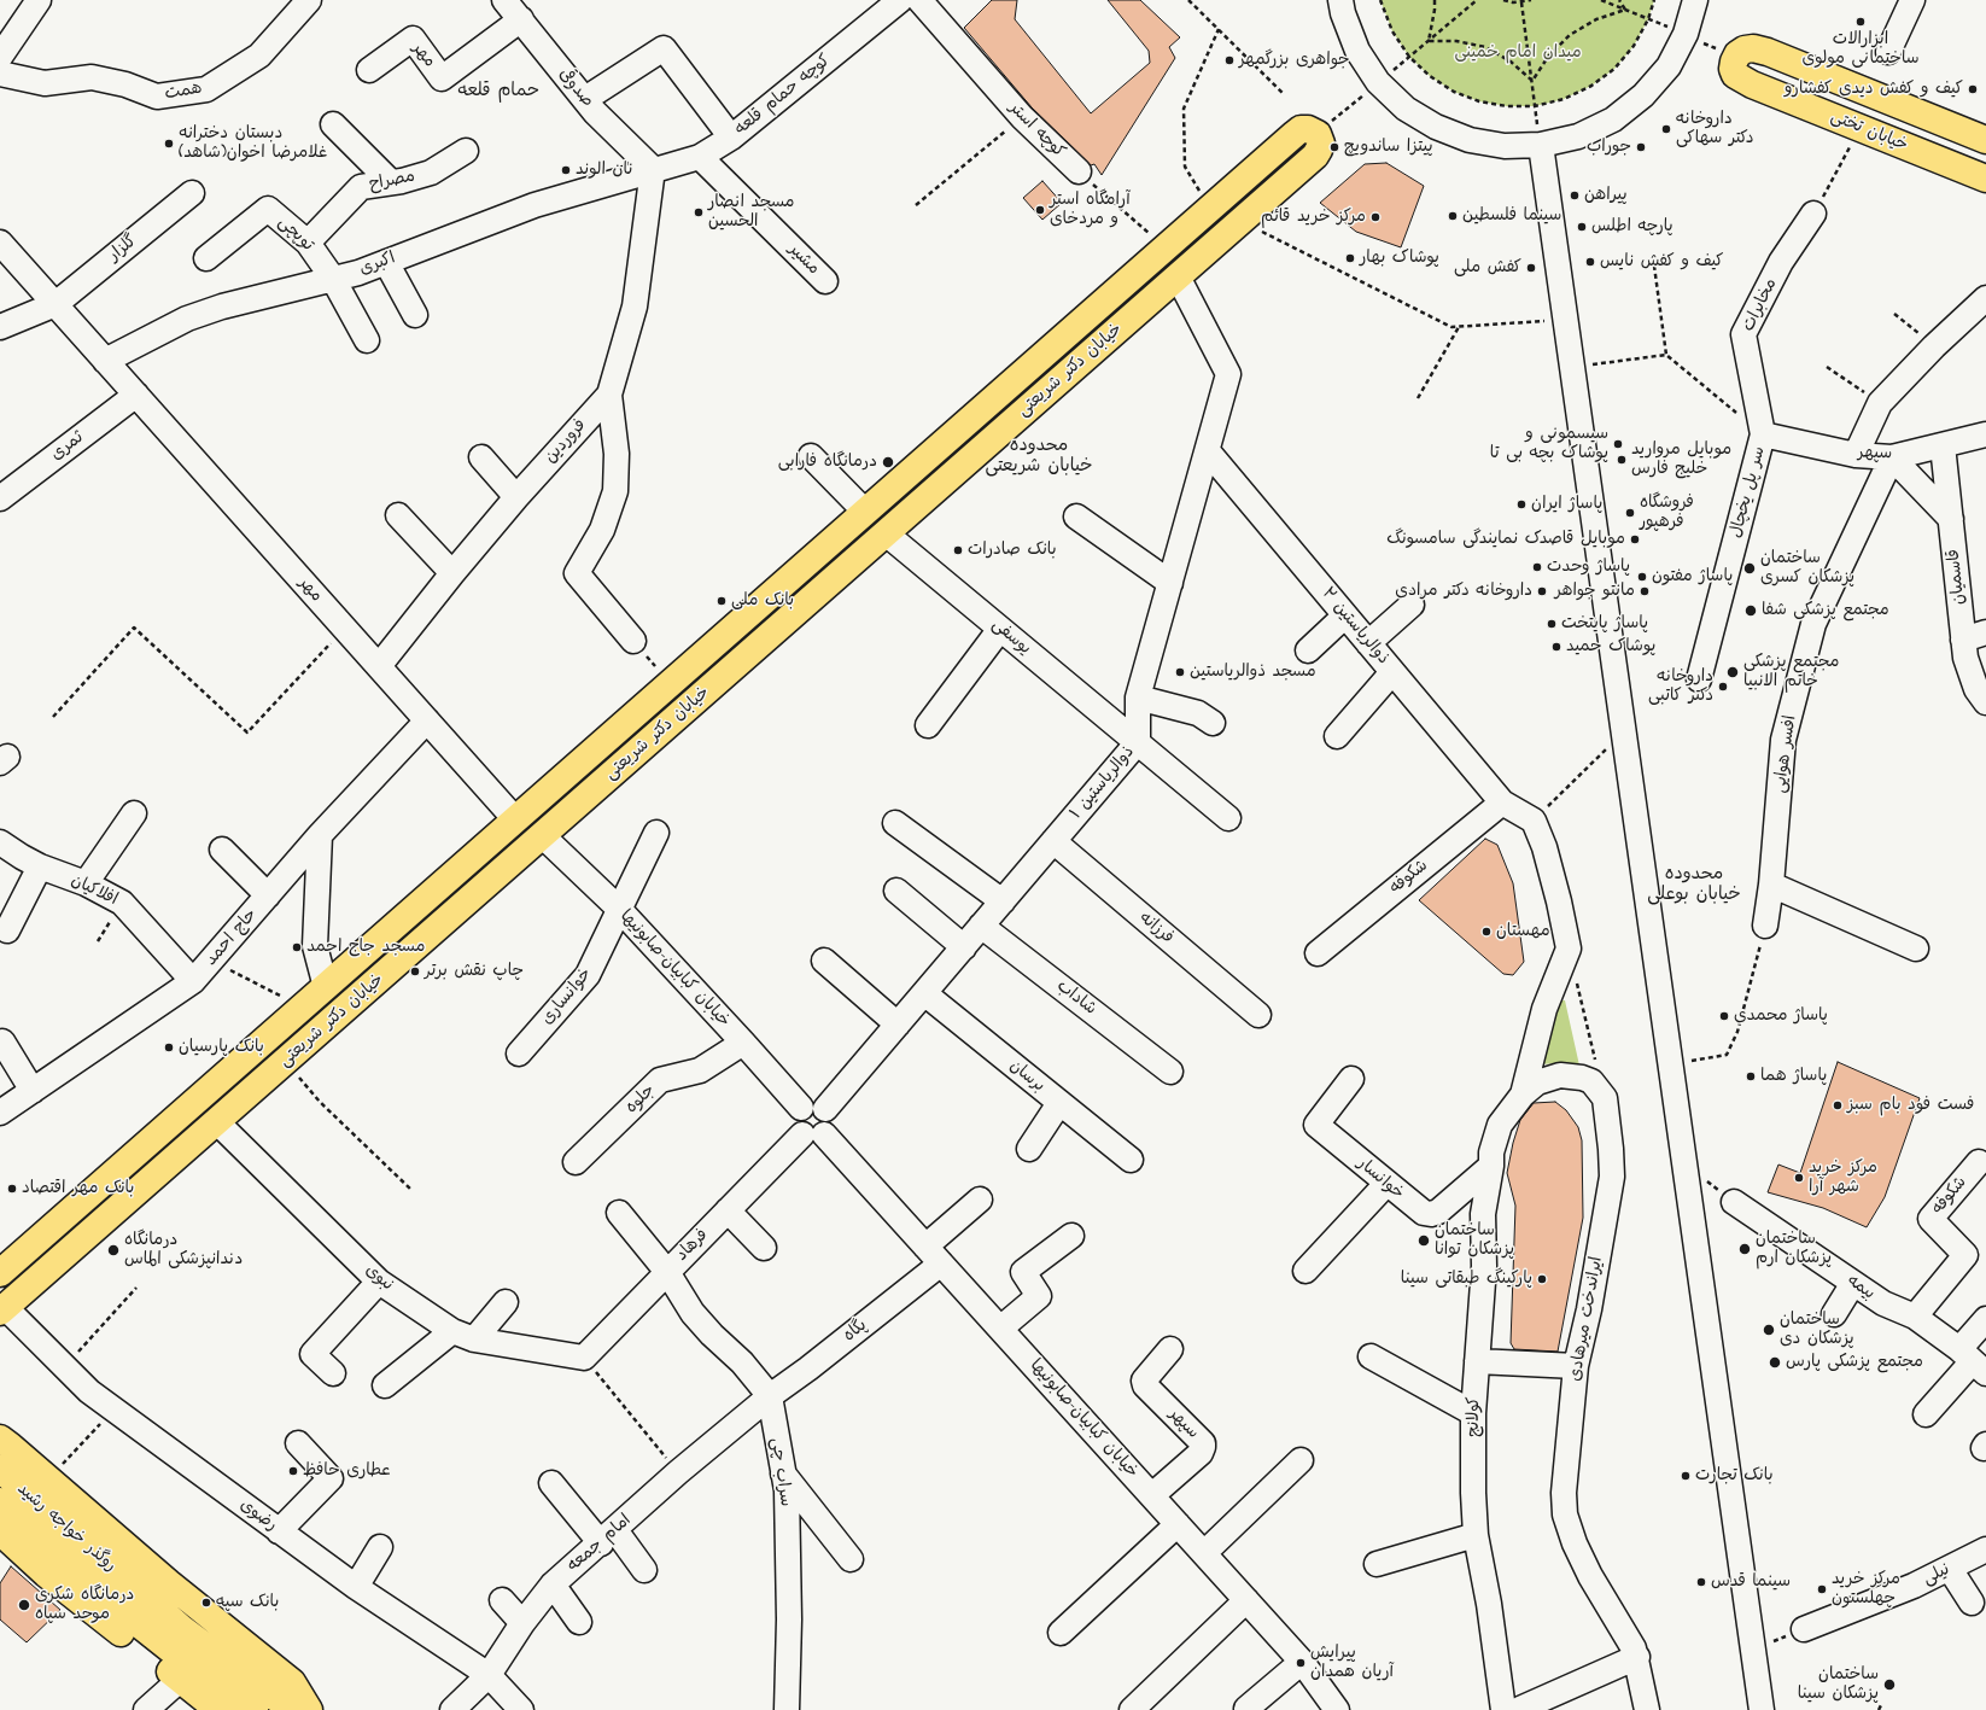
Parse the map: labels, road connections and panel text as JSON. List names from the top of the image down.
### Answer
{
  "streets": {
    "main road": ["خیابان تختی", "خیابان دکتر شریعتی", "روگذر خواجه رشید"],
    "street": [
      "مهر",
      "صدوقی",
      "همت",
      "کوچه حمام قلعه",
      "کوچه استر",
      "مصراح",
      "توپچی",
      "گلزار",
      "مشیر",
      "اکبری",
      "مخابرات",
      "فروردین",
      "ثمری",
      "سپهر",
      "سر پل یخچال",
      "قاسمیان",
      "ذوالریاستین ۲",
      "یوسفی",
      "افسر هوایی",
      "ذوالریاستین ۱",
      "شکوفه",
      "افلاکیان",
      "فرزانه",
      "حاج احمد",
      "خیابان کبابیان-صابونیها",
      "خوانساری",
      "شاداب",
      "برسان",
      "جلوه",
      "خوانسار",
      "فرهاد",
      "نبوی",
      "بیمه",
      "ایراندخت میرهادی",
      "پگاه",
      "کولانج",
      "سراب چی",
      "رضوی",
      "امام جمعه",
      "نیلی"
    ]
  },
  "crossings": [
    ["مهر", "صدوقی"],
    ["مهر", "گلزار"],
    ["مهر", "اکبری"],
    ["مهر", "خیابان دکتر شریعتی"],
    ["مهر", "فروردین"],
    ["مهر", "ثمری"],
    ["مهر", "حاج احمد"],
    ["صدوقی", "کوچه حمام قلعه"],
    ["صدوقی", "اکبری"],
    ["صدوقی", "فروردین"],
    ["کوچه حمام قلعه", "مشیر"],
    ["کوچه حمام قلعه", "اکبری"],
    ["کوچه حمام قلعه", "فروردین"],
    ["کوچه استر", "خیابان دکتر شریعتی"],
    ["مصراح", "توپچی"],
    ["توپچی", "اکبری"],
    ["اکبری", "فروردین"],
    ["مخابرات", "سپهر"],
    ["مخابرات", "سر پل یخچال"],
    ["خیابان دکتر شریعتی", "یوسفی"],
    ["خیابان دکتر شریعتی", "ذوالریاستین ۱"],
    ["خیابان دکتر شریعتی", "خیابان کبابیان-صابونیها"],
    ["خیابان دکتر شریعتی", "نبوی"],
    ["خیابان دکتر شریعتی", "رضوی"],
    ["سپهر", "سر پل یخچال"],
    ["سپهر", "قاسمیان"],
    ["سپهر", "افسر هوایی"],
    ["سپهر", "خیابان کبابیان-صابونیها"],
    ["ذوالریاستین ۲", "ذوالریاستین ۱"],
    ["ذوالریاستین ۲", "شکوفه"],
    ["یوسفی", "ذوالریاستین ۱"],
    ["ذوالریاستین ۱", "فرزانه"],
    ["ذوالریاستین ۱", "خیابان کبابیان-صابونیها"],
    ["ذوالریاستین ۱", "شاداب"],
    ["ذوالریاستین ۱", "برسان"],
    ["ذوالریاستین ۱", "فرهاد"],
    ["شکوفه", "بیمه"],
    ["افلاکیان", "حاج احمد"],
    ["خیابان کبابیان-صابونیها", "خوانساری"],
    ["خیابان کبابیان-صابونیها", "جلوه"],
    ["خیابان کبابیان-صابونیها", "فرهاد"],
    ["خیابان کبابیان-صابونیها", "پگاه"],
    ["خوانسار", "کولانج"],
    ["فرهاد", "نبوی"],
    ["فرهاد", "سراب چی"],
    ["ایراندخت میرهادی", "کولانج"],
    ["پگاه", "سراب چی"],
    ["پگاه", "امام جمعه"],
    ["سراب چی", "امام جمعه"],
    ["رضوی", "امام جمعه"]
  ],
  "districts": ["حمام قلعه", "محدوده خیابان شریعتی", "محدوده خیابان بوعلی"],
  "parks": ["میدان امام خمینی"],
  "places": [
    "ابزارالات ساختمانی مولوی",
    "جواهری بزرگمهر",
    "کیف و کفش دیدی کفشارو",
    "داروخانه دکتر سهاکی",
    "دبستان دخترانه غلامرضا اخوان(شاهد)",
    "پیتزا ساندویچ",
    "جوراب",
    "نان الوند",
    "پیراهن",
    "آرامگاه استر و مردخای",
    "مسجد انصار الحسین",
    "سینما فلسطین",
    "مرکز خرید قائم",
    "پارچه اطلس",
    "پوشاک بهار",
    "کیف و کفش نایس",
    "کفش ملی",
    "سیسمونی و پوشاک بچه بی تا",
    "موبایل مروارید خلیج فارس",
    "درمانگاه فارابی",
    "پاساژ ایران",
    "فروشگاه فرهپور",
    "موبایل قاصدک نمایندگی سامسونگ",
    "بانک صادرات",
    "پاساژ وحدت",
    "ساختمان پزشکان کسری",
    "پاساژ مفتون",
    "داروخانه دکتر مرادی",
    "مانتو جواهر",
    "بانک ملی",
    "مجتمع پزشکی شفا",
    "پاساژ پایتخت",
    "پوشاک حمید",
    "مسجد ذوالریاستین",
    "مجتمع پزشکی خاتم الانبیا",
    "داروخانه دکتر کاتبی",
    "مهستان",
    "مسجد جاج احمد",
    "چاپ نقش برتر",
    "پاساژ محمدی",
    "بانک پارسیان",
    "پاساژ هما",
    "فست فود بام سبز",
    "مرکز خرید شهر آرا",
    "بانک مهر اقتصاد",
    "ساختمان پزشکان توانا",
    "ساختمان پزشکان ارم",
    "درمانگاه دندانپزشکی الماس",
    "پارکینگ طبقاتی سینا",
    "ساختمان پزشکان دی",
    "مجتمع پزشکی پارس",
    "عطاری حافظ",
    "بانک تجارت",
    "سینما قدس",
    "مرکز خرید چهلستون",
    "بانک سپه",
    "درمانگاه شکری موحد سپاه",
    "پیرایش آریان همدان",
    "ساختمان پزشکان سینا"
  ]
}
